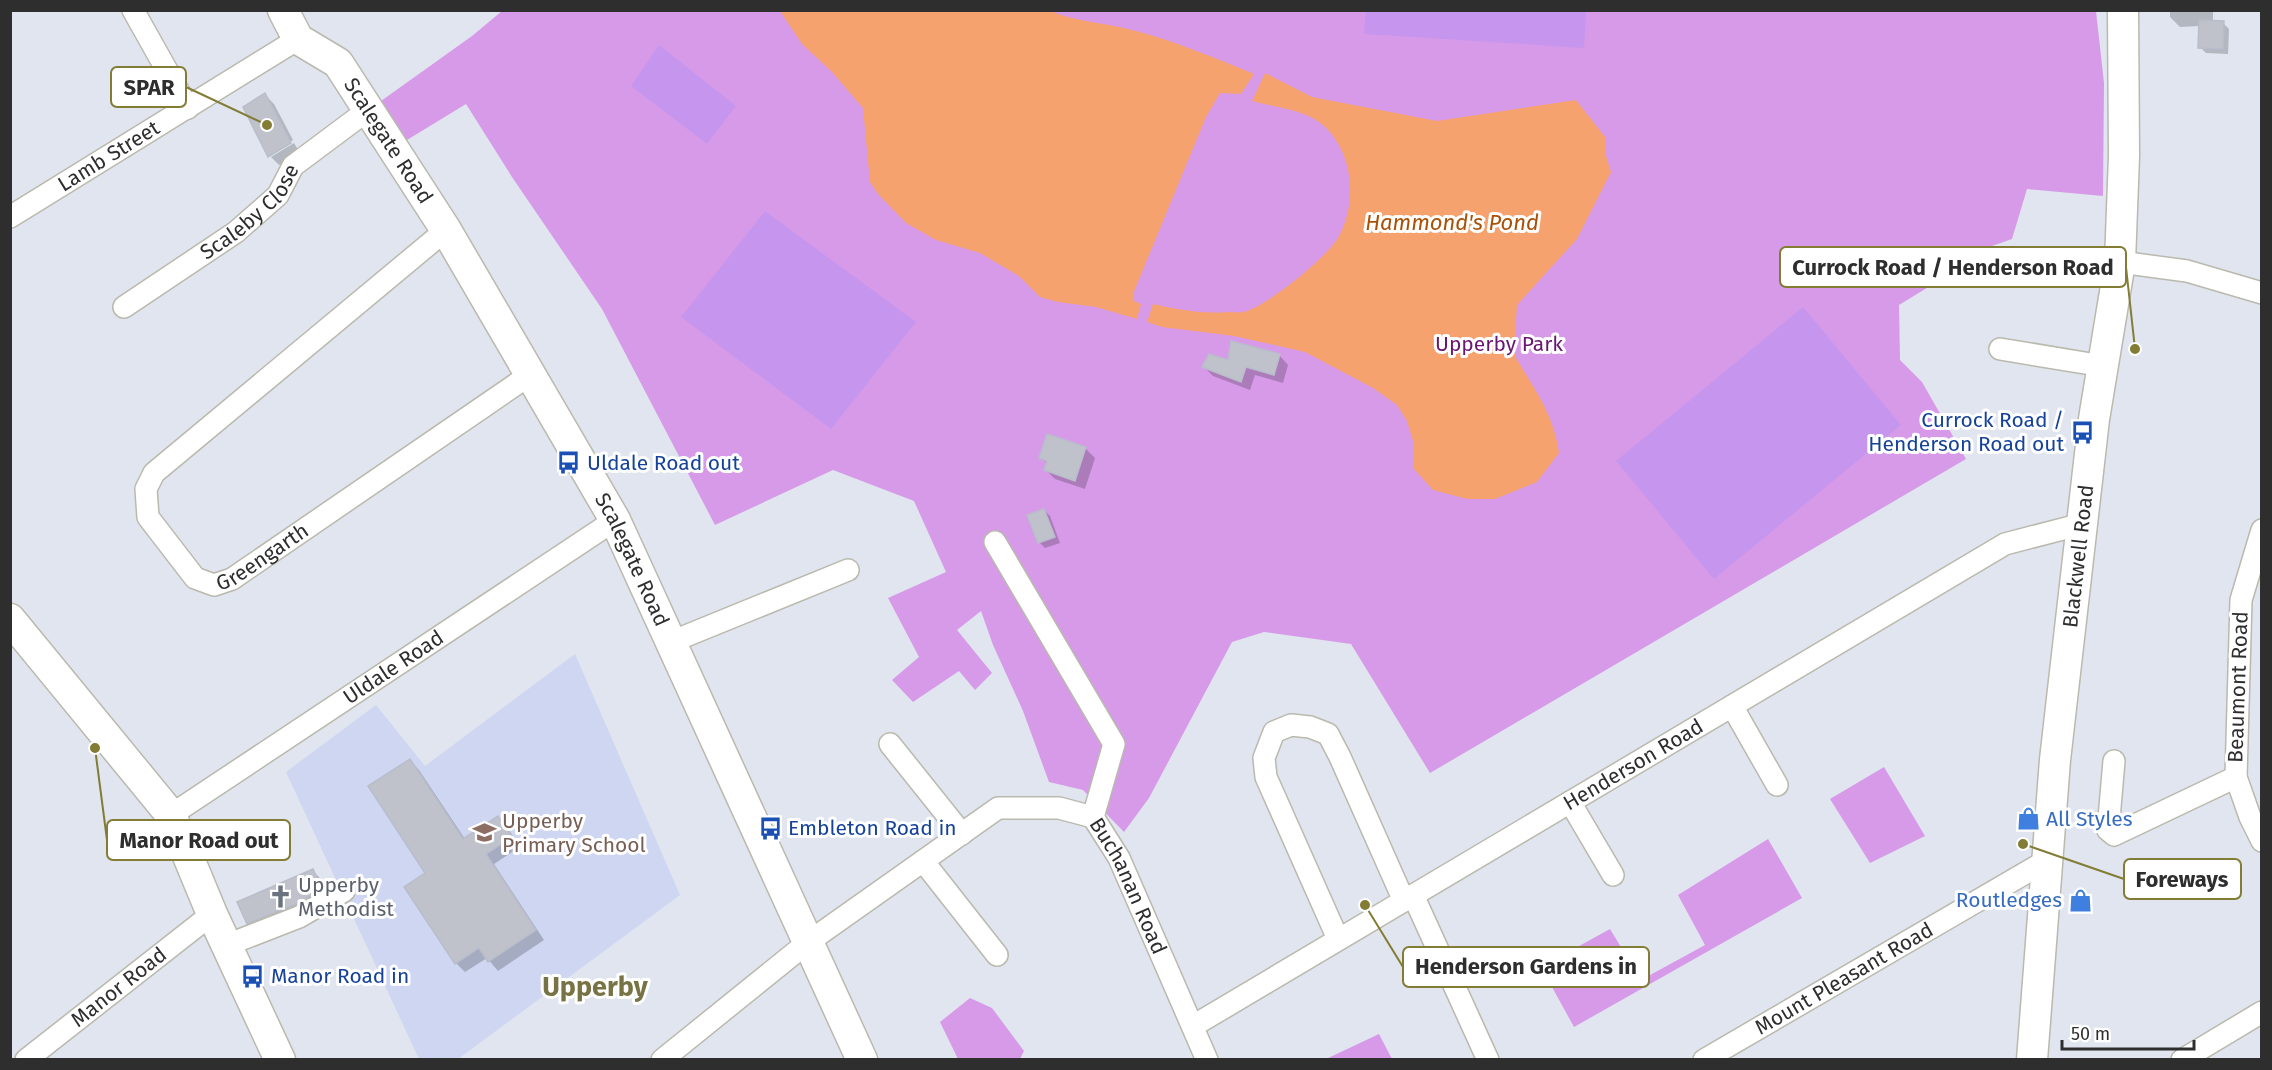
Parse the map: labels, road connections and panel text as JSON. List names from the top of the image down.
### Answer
{
  "streets": {
    "street": [
      "Scalegate Road",
      "Lamb Street",
      "Scaleby Close",
      "Greengarth",
      "Blackwell Road",
      "Uldale Road",
      "Beaumont Road",
      "Henderson Road",
      "Buchanan Road",
      "Mount Pleasant Road",
      "Manor Road"
    ]
  },
  "crossings": [
    ["Scalegate Road", "Lamb Street"],
    ["Scalegate Road", "Scaleby Close"],
    ["Scalegate Road", "Greengarth"],
    ["Scalegate Road", "Uldale Road"],
    ["Scalegate Road", "Buchanan Road"],
    ["Blackwell Road", "Henderson Road"],
    ["Blackwell Road", "Mount Pleasant Road"],
    ["Henderson Road", "Buchanan Road"]
  ],
  "districts": ["Upperby"],
  "water": ["Hammond's Pond"],
  "parks": ["Upperby Park"],
  "places": {
    "other": [
      "SPAR",
      "Currock Road / Henderson Road",
      "Manor Road out",
      "Foreways",
      "Henderson Gardens in"
    ],
    "bus stop": [
      "Currock Road / Henderson Road out",
      "Uldale Road out",
      "Embleton Road in",
      "Manor Road in"
    ],
    "shop": ["All Styles", "Routledges"],
    "school or university": ["Upperby Primary School"],
    "church": ["Upperby Methodist"]
  },
  "scale_bar": "50 m"
}
